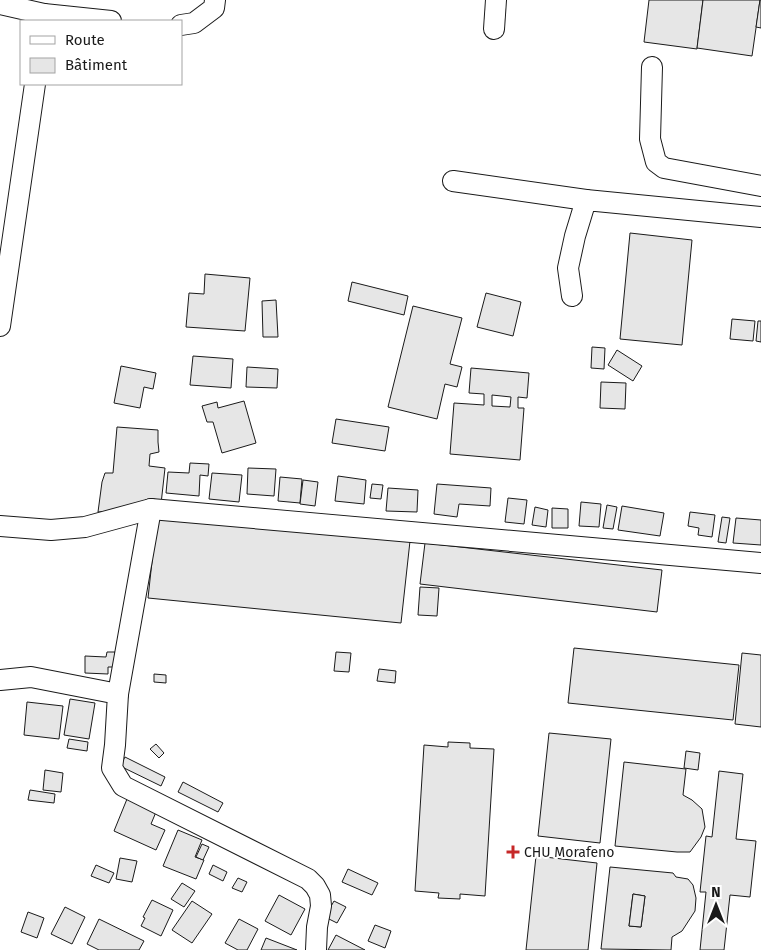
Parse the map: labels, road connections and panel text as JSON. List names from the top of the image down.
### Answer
{
  "places": {
    "health": ["CHU Morafeno"]
  },
  "legend": ["Route", "Bâtiment"],
  "north": "top"
}
